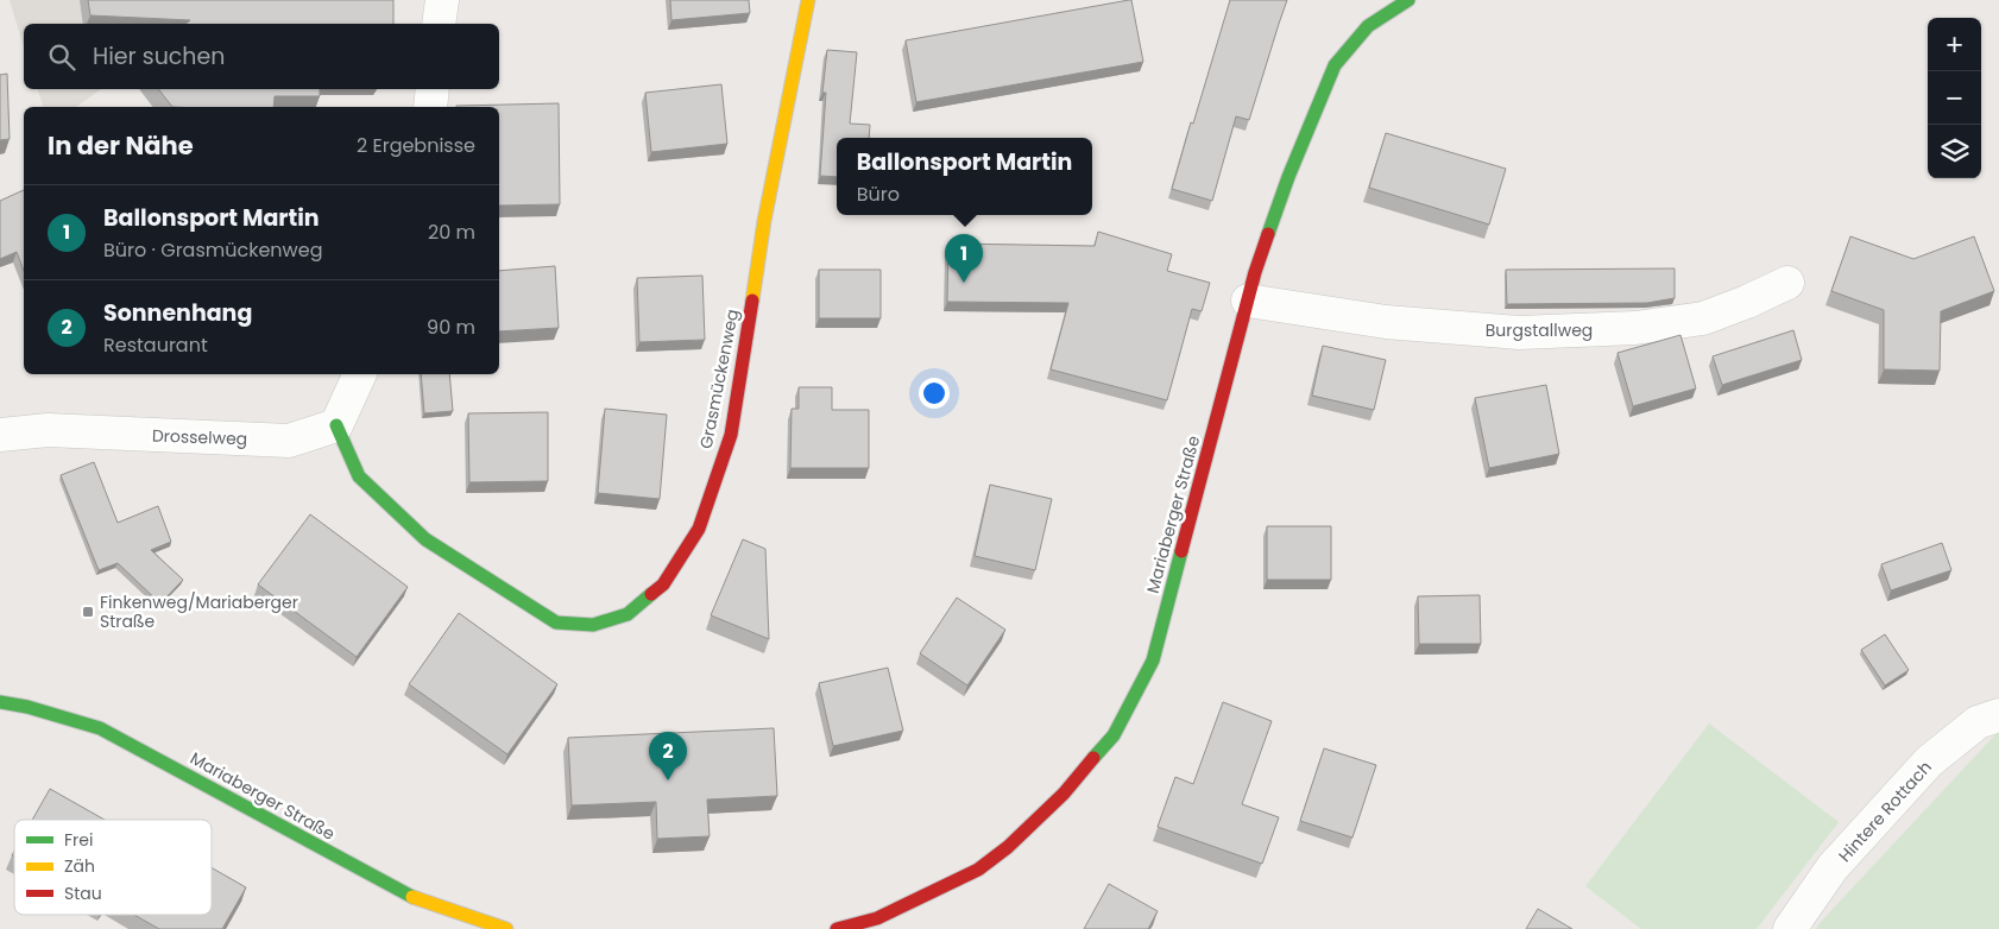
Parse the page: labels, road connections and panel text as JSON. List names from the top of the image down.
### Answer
{
  "streets": {
    "street": [
      "Burgstallweg",
      "Grasmückenweg",
      "Drosselweg",
      "Mariaberger Straße",
      "Hintere Rottach"
    ]
  },
  "crossings": [
    ["Burgstallweg", "Mariaberger Straße"],
    ["Grasmückenweg", "Drosselweg"]
  ],
  "places": {
    "transit": ["Finkenweg/Mariaberger Straße"]
  },
  "legend": ["Frei", "Zäh", "Stau"],
  "page": {
    "map_buttons": ["+", "−"],
    "search": "Hier suchen",
    "heading": ["In der Nähe", "2 Ergebnisse"],
    "popup": ["Ballonsport Martin", "Büro"],
    "list": [
      {
        "mark": "1",
        "name": "Ballonsport Martin",
        "note": "Büro · Grasmückenweg",
        "value": "20 m"
      },
      {
        "mark": "2",
        "name": "Sonnenhang",
        "note": "Restaurant",
        "value": "90 m"
      }
    ],
    "pins": ["1", "2"]
  }
}
